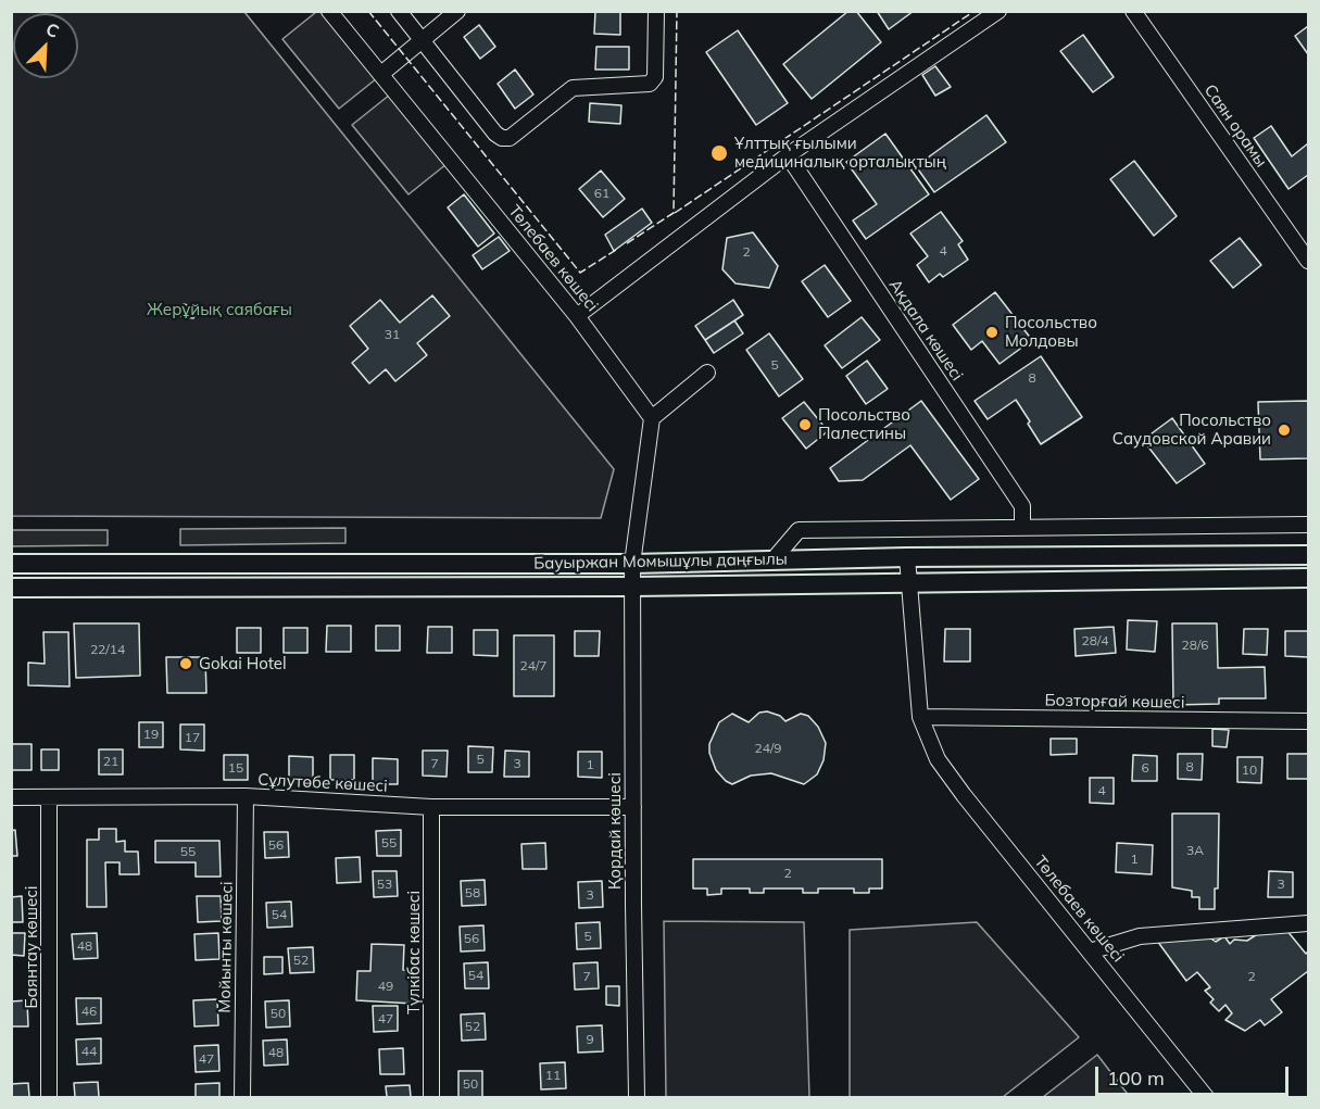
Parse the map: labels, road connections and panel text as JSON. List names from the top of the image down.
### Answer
{
  "streets": {
    "main road": ["Бауыржан Момышұлы даңғылы"],
    "street": [
      "Саян орамы",
      "Төлебаев көшесі",
      "Ақдала көшесі",
      "Бозторғай көшесі",
      "Сұлутөбе көшесі",
      "Қордай көшесі",
      "Баянтау көшесі",
      "Мойынты көшесі",
      "Түлкібас көшесі"
    ]
  },
  "crossings": [
    ["Төлебаев көшесі", "Бозторғай көшесі"],
    ["Бауыржан Момышұлы даңғылы", "Қордай көшесі"],
    ["Сұлутөбе көшесі", "Қордай көшесі"],
    ["Сұлутөбе көшесі", "Баянтау көшесі"],
    ["Сұлутөбе көшесі", "Мойынты көшесі"],
    ["Сұлутөбе көшесі", "Түлкібас көшесі"]
  ],
  "parks": ["Жерұйық саябағы"],
  "places": [
    "Ұлттық ғылыми медициналық орталықтың",
    "Посольство Молдовы",
    "Посольство Палестины",
    "Посольство Саудовской Аравии",
    "Gokai Hotel"
  ],
  "house_numbers": [
    "61",
    "4",
    "2",
    "31",
    "5",
    "8",
    "28/4",
    "28/6",
    "22/14",
    "24/7",
    "19",
    "17",
    "24/9",
    "5",
    "21",
    "7",
    "3",
    "1",
    "8",
    "15",
    "6",
    "10",
    "4",
    "55",
    "56",
    "3А",
    "55",
    "1",
    "2",
    "53",
    "3",
    "58",
    "3",
    "54",
    "5",
    "56",
    "48",
    "52",
    "54",
    "7",
    "2",
    "49",
    "46",
    "50",
    "47",
    "52",
    "9",
    "44",
    "48",
    "47",
    "11",
    "50"
  ],
  "scale_bar": "100 m",
  "north": "top right"
}
